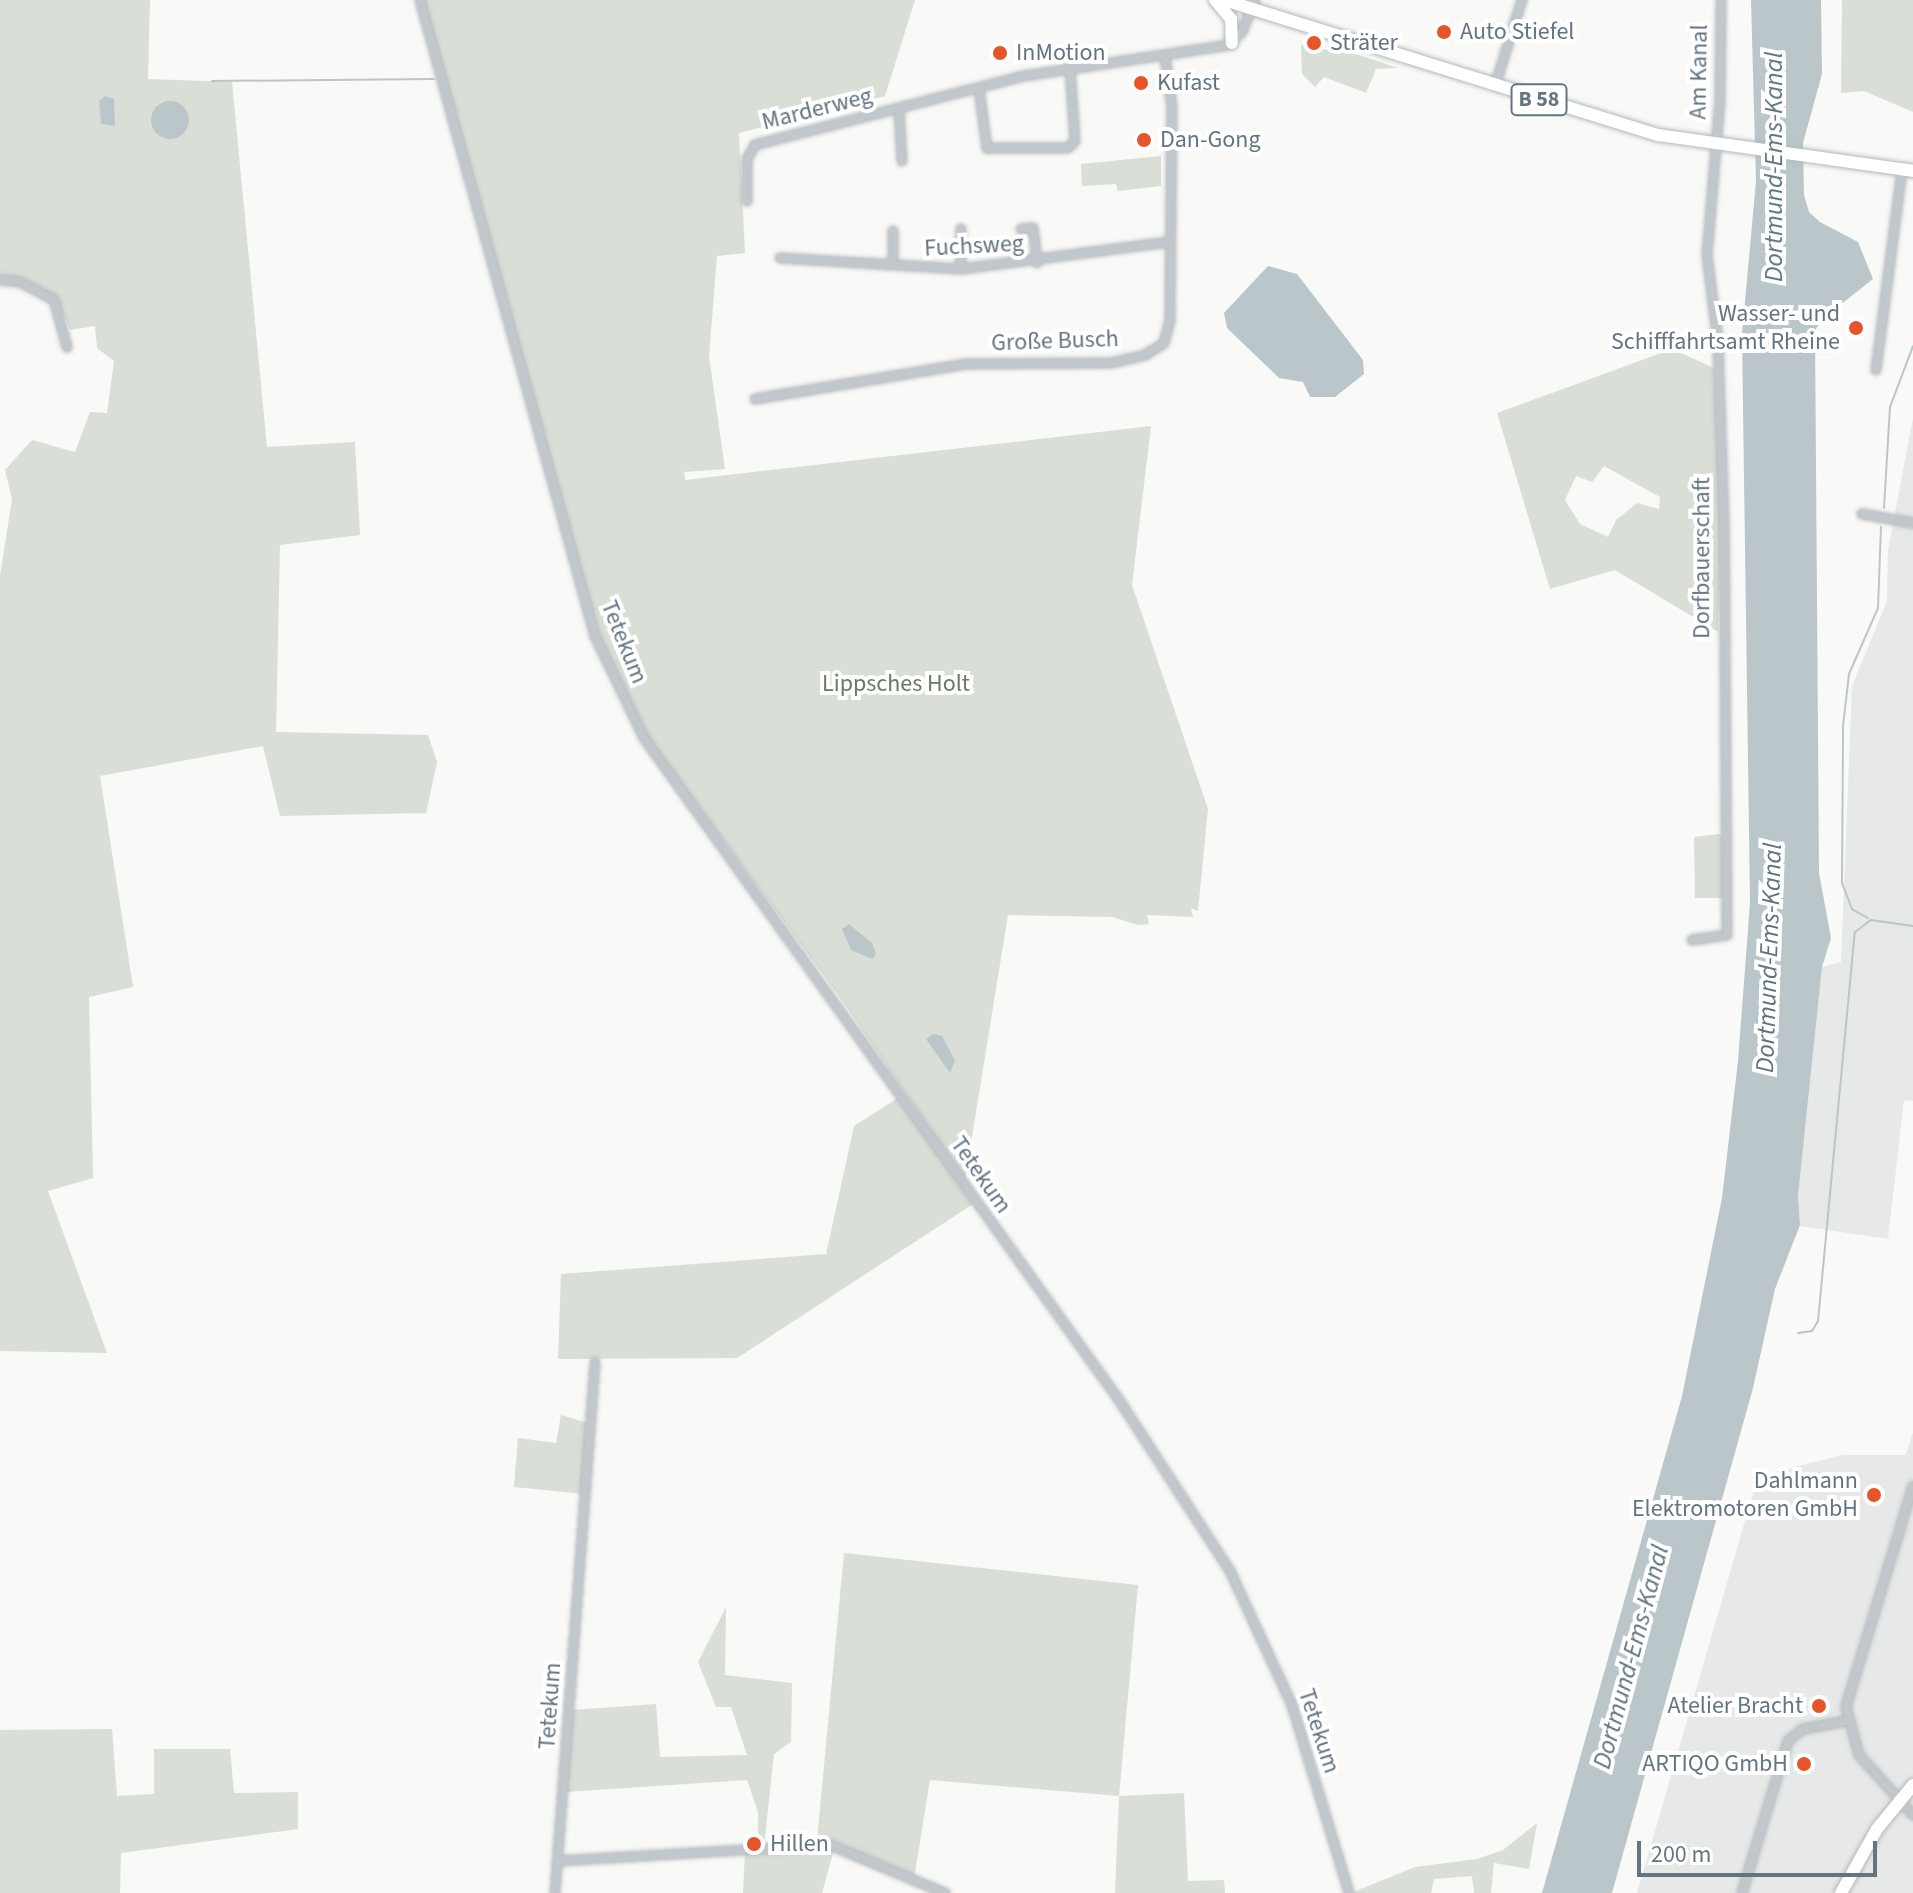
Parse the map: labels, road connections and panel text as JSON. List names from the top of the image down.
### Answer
{
  "streets": {
    "main road": ["B 58"],
    "street": [
      "Am Kanal",
      "Marderweg",
      "Fuchsweg",
      "Große Busch",
      "Dorfbauerschaft",
      "Tetekum"
    ]
  },
  "crossings": [
    ["Am Kanal", "B 58"],
    ["Am Kanal", "Dorfbauerschaft"],
    ["B 58", "Dorfbauerschaft"],
    ["Marderweg", "Große Busch"],
    ["Fuchsweg", "Große Busch"]
  ],
  "water": ["Dortmund-Ems-Kanal"],
  "parks": ["Lippsches Holt"],
  "places": [
    "Auto Stiefel",
    "Sträter",
    "InMotion",
    "Kufast",
    "Dan-Gong",
    "Wasser- und Schifffahrtsamt Rheine",
    "Dahlmann Elektromotoren GmbH",
    "Atelier Bracht",
    "ARTIQO GmbH",
    "Hillen"
  ],
  "scale_bar": "200 m"
}
